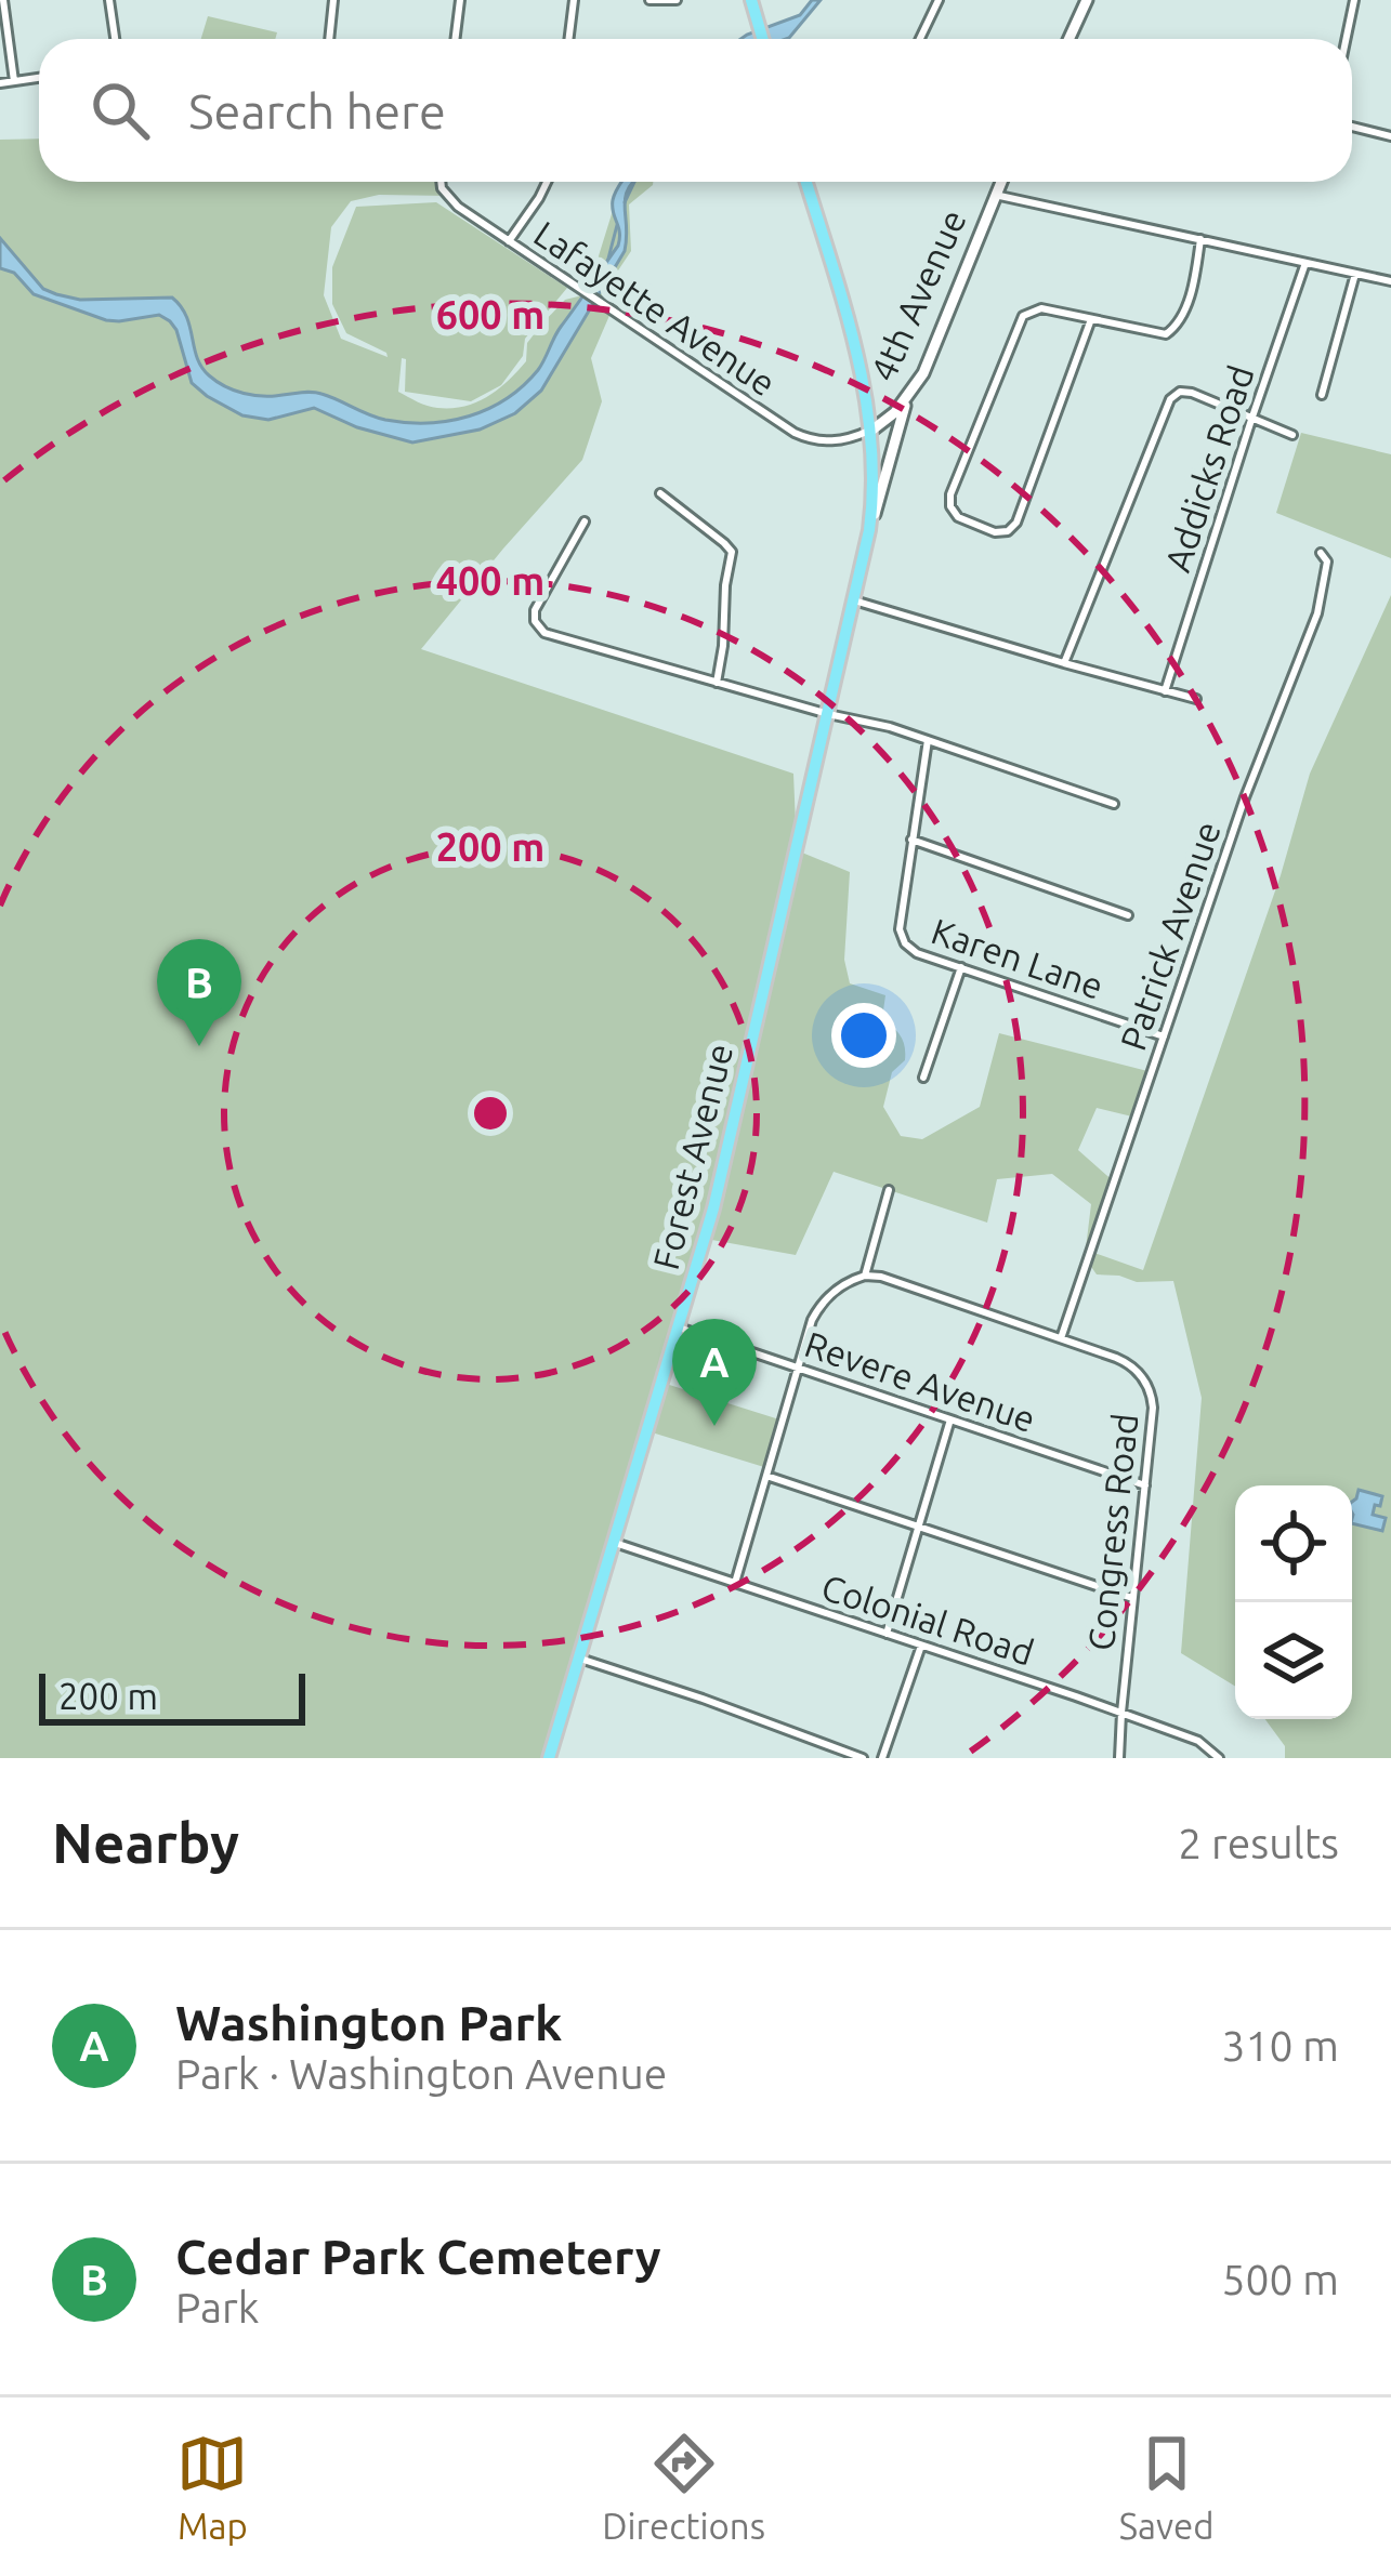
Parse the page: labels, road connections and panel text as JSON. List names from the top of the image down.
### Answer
{
  "streets": {
    "main road": ["4th Avenue", "Forest Avenue"],
    "street": [
      "Lafayette Avenue",
      "Addicks Road",
      "Patrick Avenue",
      "Karen Lane",
      "Revere Avenue",
      "Congress Road",
      "Colonial Road"
    ]
  },
  "crossings": [
    ["4th Avenue", "Lafayette Avenue"],
    ["4th Avenue", "Forest Avenue"],
    ["Patrick Avenue", "Karen Lane"],
    ["Patrick Avenue", "Congress Road"],
    ["Forest Avenue", "Revere Avenue"],
    ["Forest Avenue", "Colonial Road"],
    ["Revere Avenue", "Congress Road"],
    ["Congress Road", "Colonial Road"]
  ],
  "scale_bar": "200 m",
  "page": {
    "search": "Search here",
    "pins": ["B", "A"],
    "scale": "200 m",
    "heading": ["Nearby", "2 results"],
    "list": [
      {
        "mark": "A",
        "name": "Washington Park",
        "note": "Park · Washington Avenue",
        "value": "310 m"
      },
      {
        "mark": "B",
        "name": "Cedar Park Cemetery",
        "note": "Park",
        "value": "500 m"
      }
    ],
    "nav": ["Map", "Directions", "Saved"]
  },
  "rings": ["600 m", "400 m", "200 m"]
}
